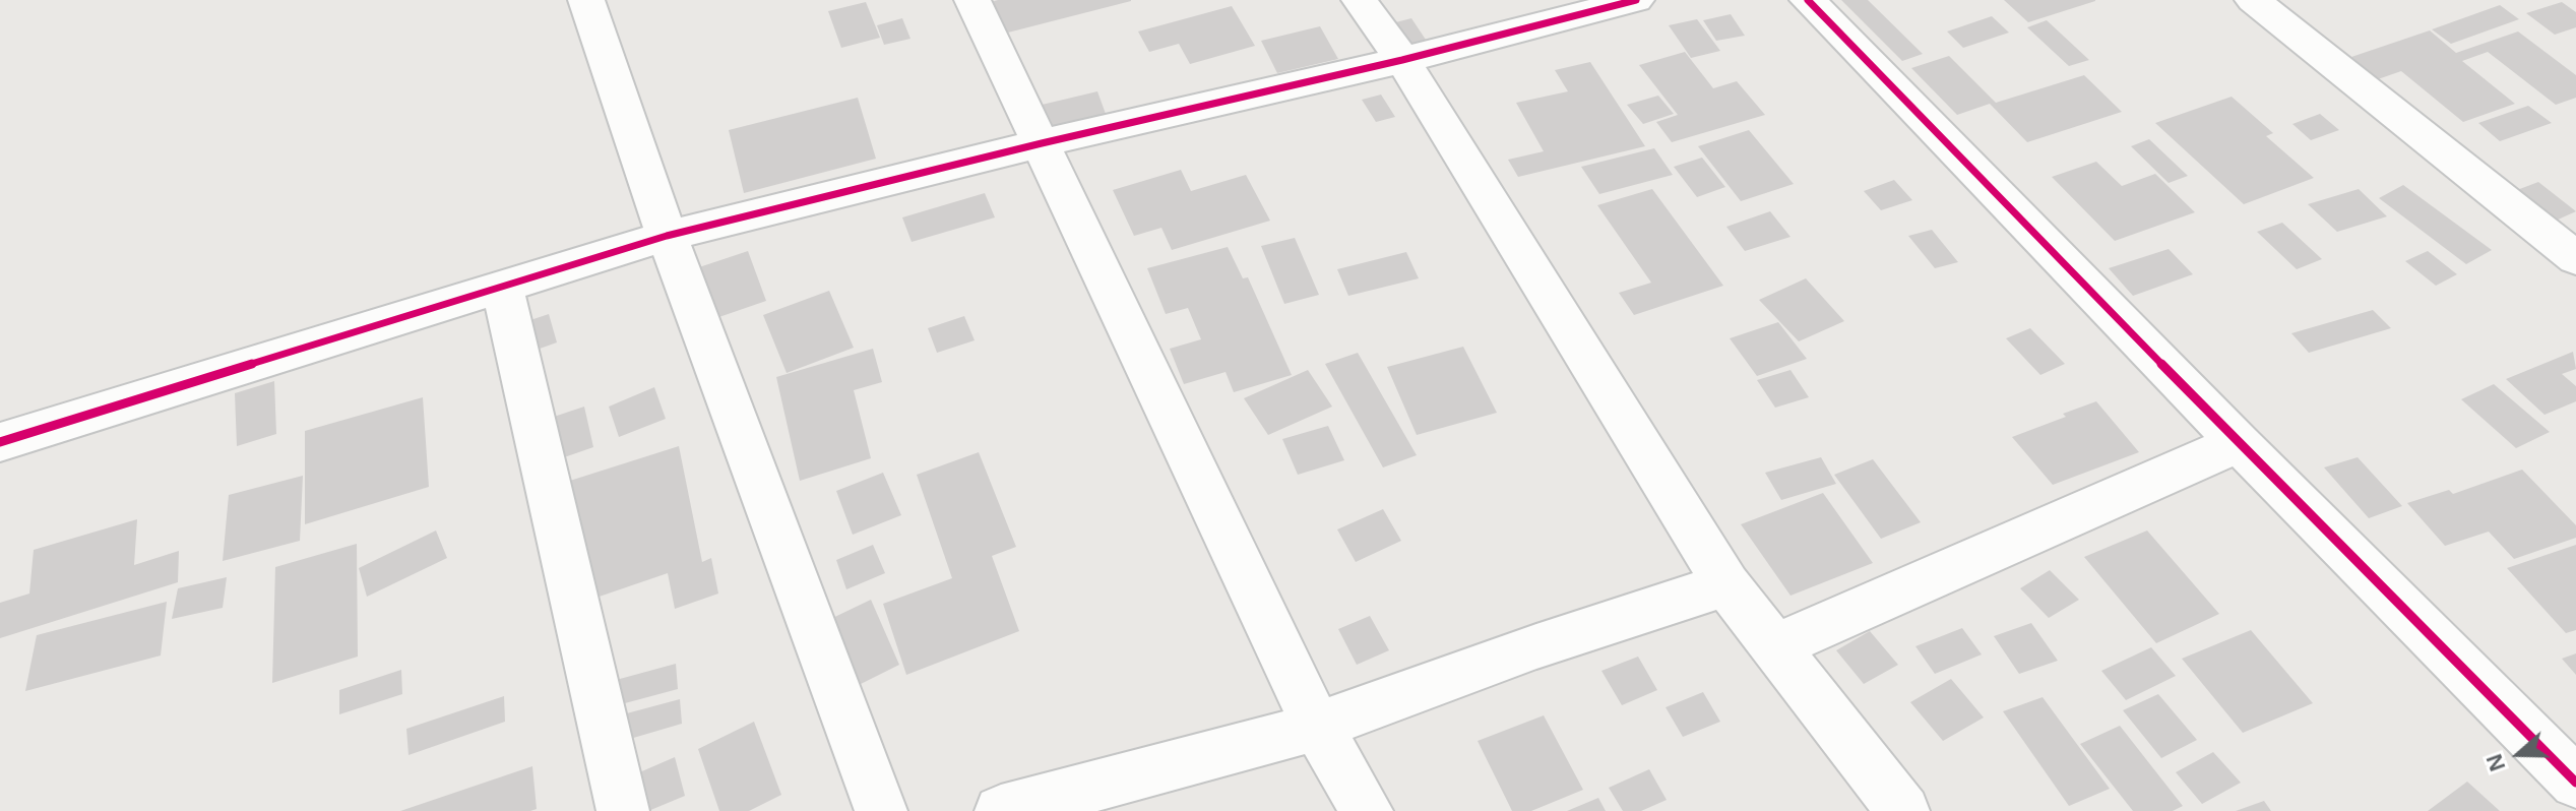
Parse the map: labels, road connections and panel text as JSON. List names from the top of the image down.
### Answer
{
  "north": "left"
}
